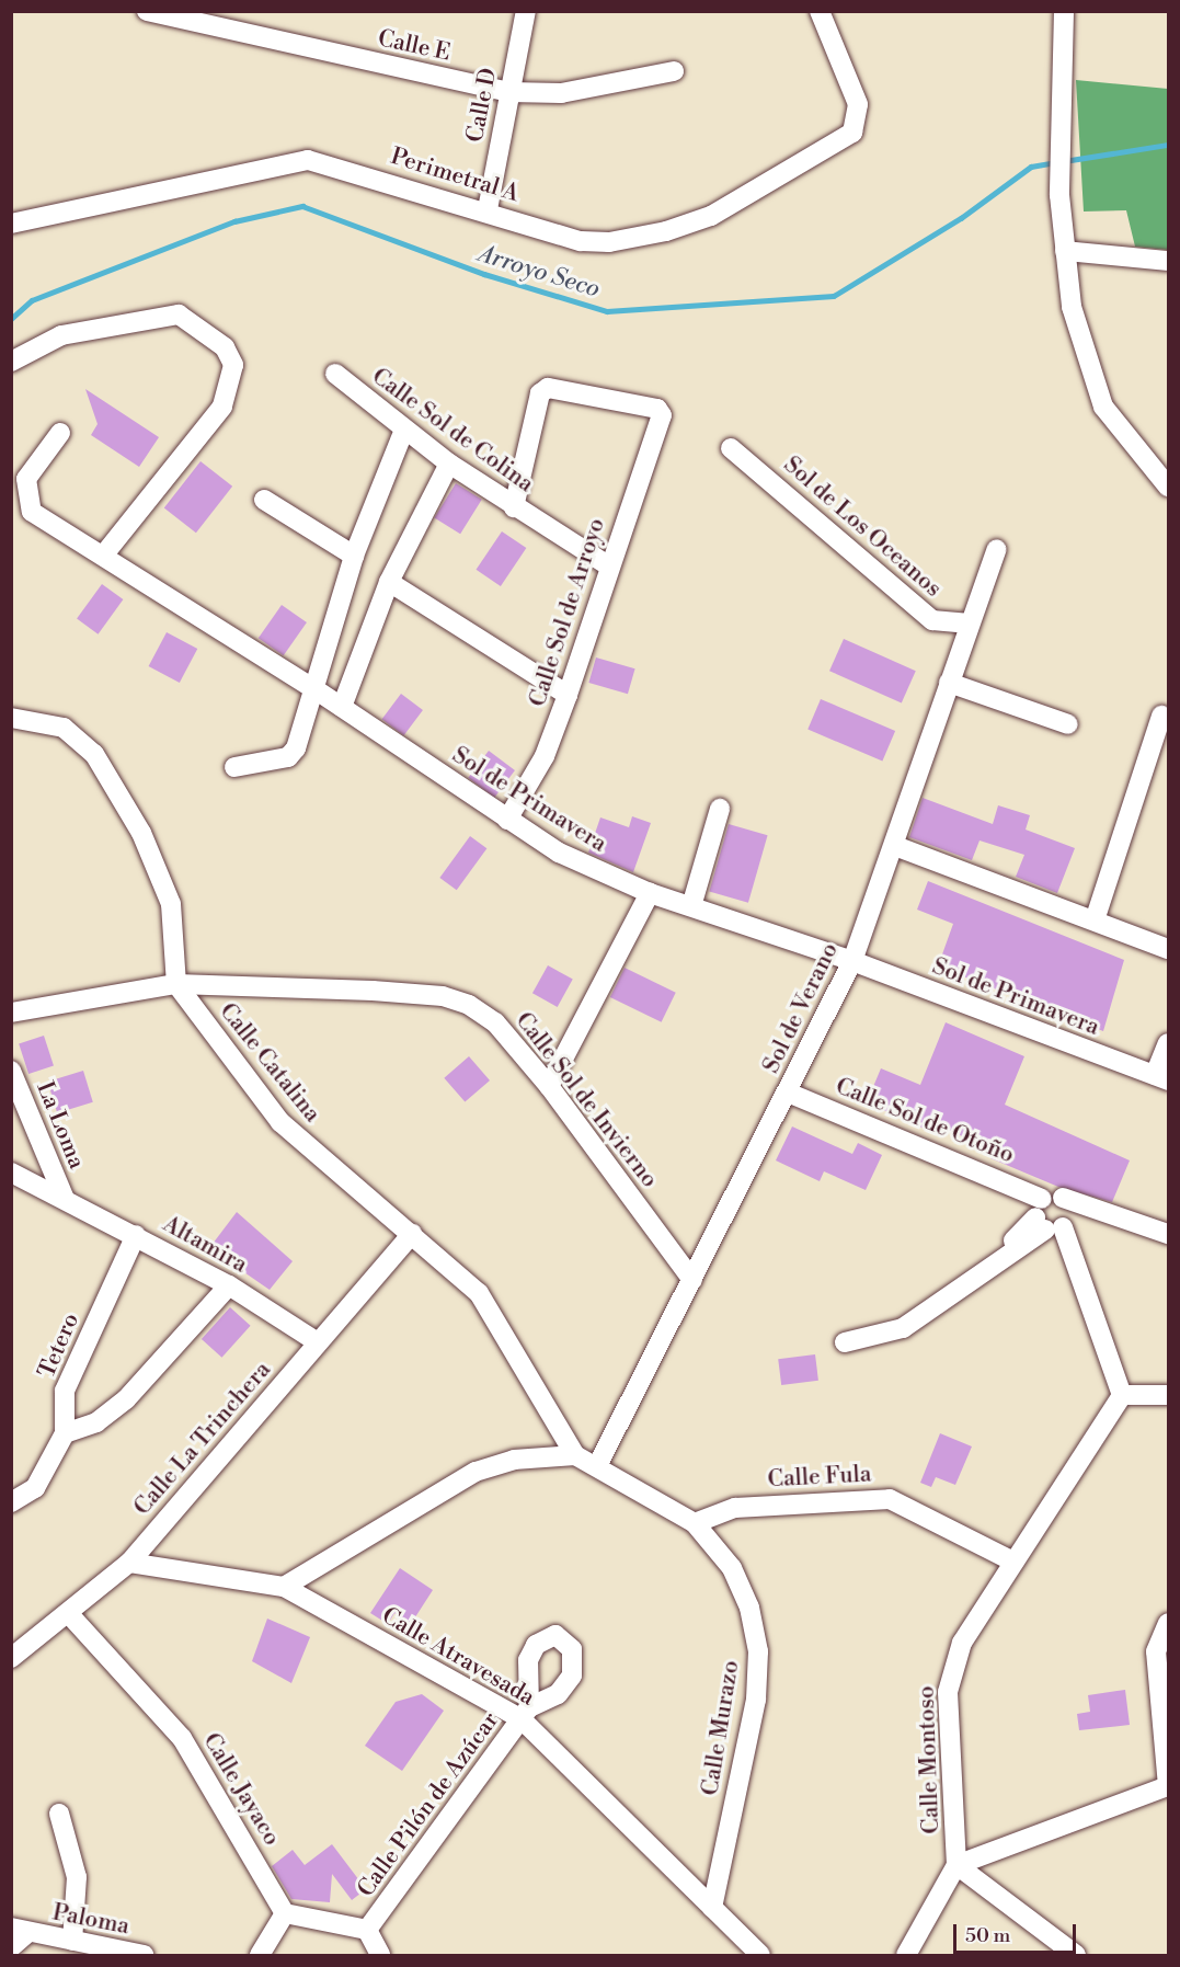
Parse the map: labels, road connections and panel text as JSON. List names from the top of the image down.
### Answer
{
  "streets": {
    "street": [
      "Calle E",
      "Calle D",
      "Perimetral A",
      "Calle Sol de Colina",
      "Sol de Los Oceanos",
      "Calle Sol de Arroyo",
      "Sol de Primavera",
      "Sol de Verano",
      "Calle Catalina",
      "Calle Sol de Invierno",
      "Calle Sol de Otoño",
      "La Loma",
      "Altamira",
      "Tetero",
      "Calle La Trinchera",
      "Calle Fula",
      "Calle Atravesada",
      "Calle Murazo",
      "Calle Montoso",
      "Calle Jayaco",
      "Calle Pilón de Azúcar",
      "Paloma"
    ]
  },
  "crossings": [
    ["Calle E", "Calle D"],
    ["Calle D", "Perimetral A"],
    ["Calle Sol de Colina", "Calle Sol de Arroyo"],
    ["Sol de Los Oceanos", "Sol de Verano"],
    ["Calle Sol de Arroyo", "Sol de Primavera"],
    ["Sol de Primavera", "Sol de Verano"],
    ["Sol de Verano", "Calle Sol de Invierno"],
    ["Sol de Verano", "Calle Sol de Otoño"],
    ["Sol de Verano", "Calle Murazo"],
    ["Calle Catalina", "Calle Sol de Invierno"],
    ["Calle Catalina", "Calle La Trinchera"],
    ["Calle Catalina", "Calle Murazo"],
    ["La Loma", "Altamira"],
    ["Altamira", "Tetero"],
    ["Altamira", "Calle La Trinchera"],
    ["Calle La Trinchera", "Calle Atravesada"],
    ["Calle La Trinchera", "Calle Jayaco"],
    ["Calle Fula", "Calle Murazo"],
    ["Calle Fula", "Calle Montoso"],
    ["Calle Atravesada", "Calle Murazo"],
    ["Calle Atravesada", "Calle Pilón de Azúcar"]
  ],
  "water": ["Arroyo Seco"],
  "scale_bar": "50 m"
}
